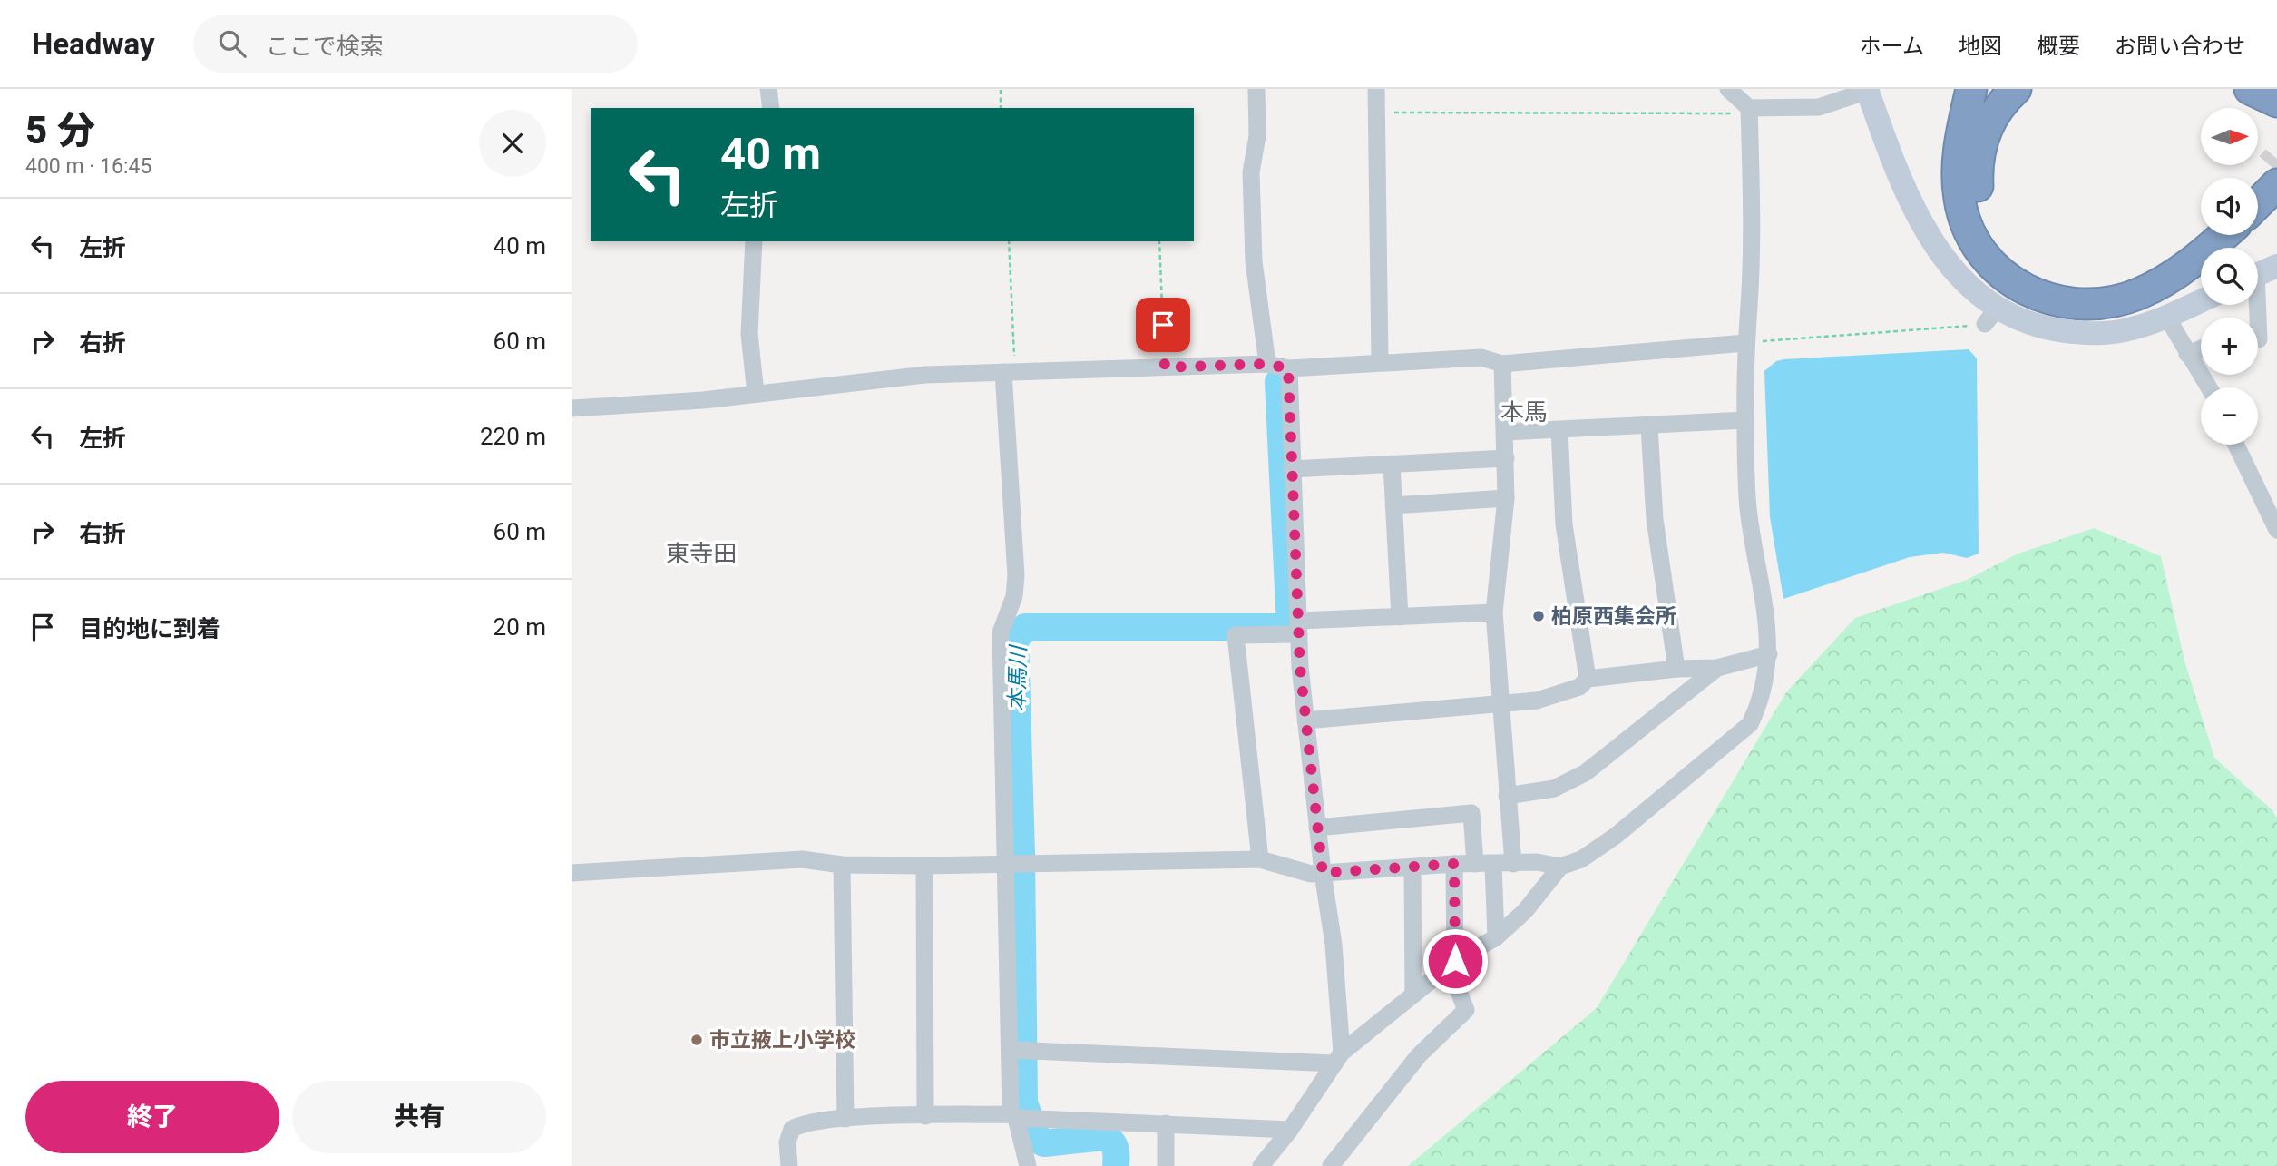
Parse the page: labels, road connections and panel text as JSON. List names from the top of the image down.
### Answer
{
  "districts": ["本馬", "東寺田"],
  "water": ["本馬川"],
  "places": ["柏原西集会所", "市立掖上小学校"],
  "north": "right",
  "page": {
    "header": "Headway",
    "search": "ここで検索",
    "nav": [
      "ホーム",
      "地図",
      "概要",
      "お問い合わせ"
    ],
    "heading": ["5 分", "400 m · 16:45"],
    "map_buttons": ["+", "−"],
    "turn": ["40 m", "左折"],
    "list": [
      {
        "name": "左折",
        "value": "40 m"
      },
      {
        "name": "右折",
        "value": "60 m"
      },
      {
        "name": "左折",
        "value": "220 m"
      },
      {
        "name": "右折",
        "value": "60 m"
      },
      {
        "name": "目的地に到着",
        "value": "20 m"
      }
    ],
    "buttons": ["終了", "共有"]
  }
}
